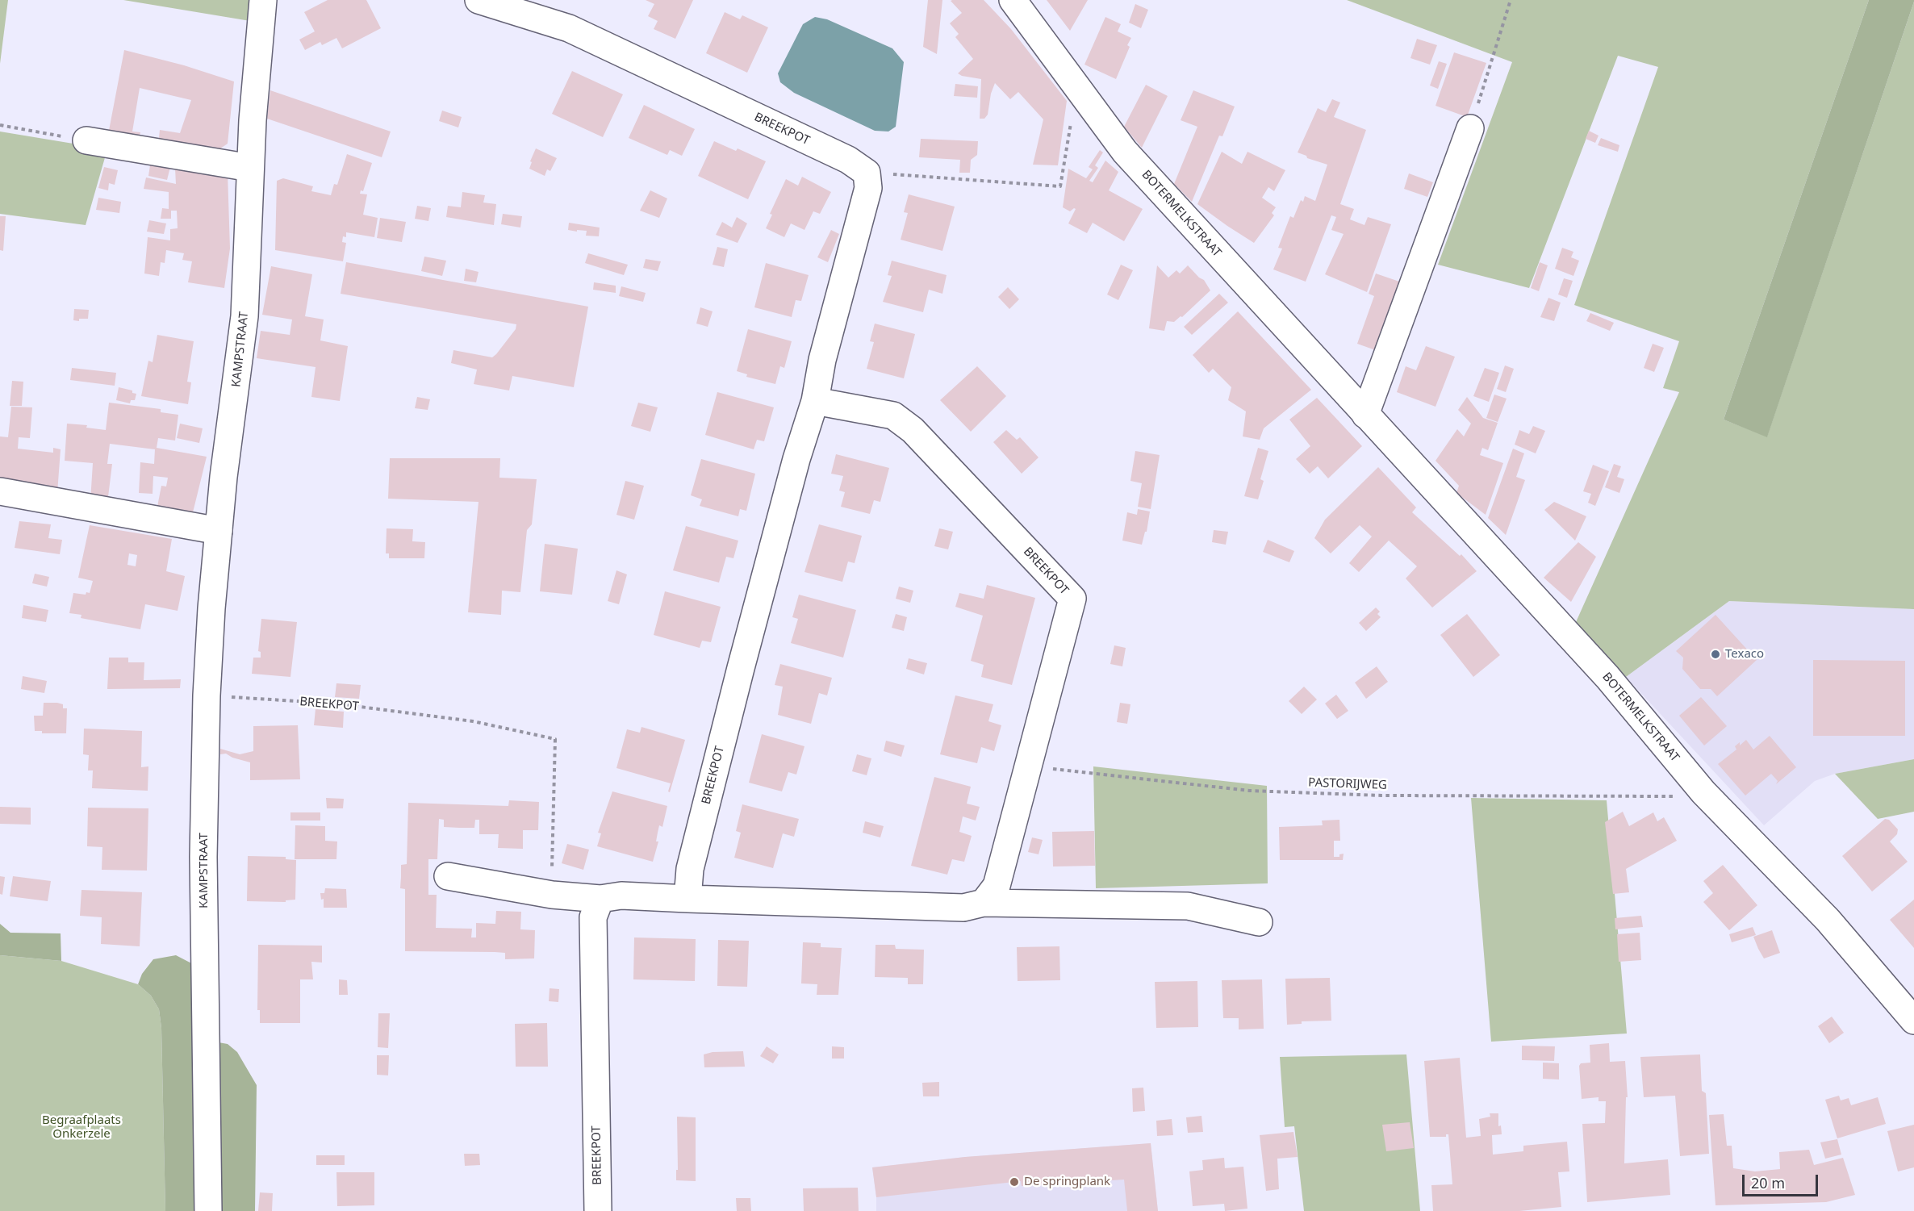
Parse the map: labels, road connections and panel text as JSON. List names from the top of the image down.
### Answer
{
  "streets": {
    "street": ["BREEKPOT", "BOTERMELKSTRAAT", "KAMPSTRAAT"],
    "path": ["PASTORIJWEG"]
  },
  "crossings": [
    ["BREEKPOT", "KAMPSTRAAT"],
    ["BREEKPOT", "PASTORIJWEG"]
  ],
  "parks": ["Begraafplaats Onkerzele"],
  "places": ["Texaco", "De springplank"],
  "scale_bar": "20 m"
}
